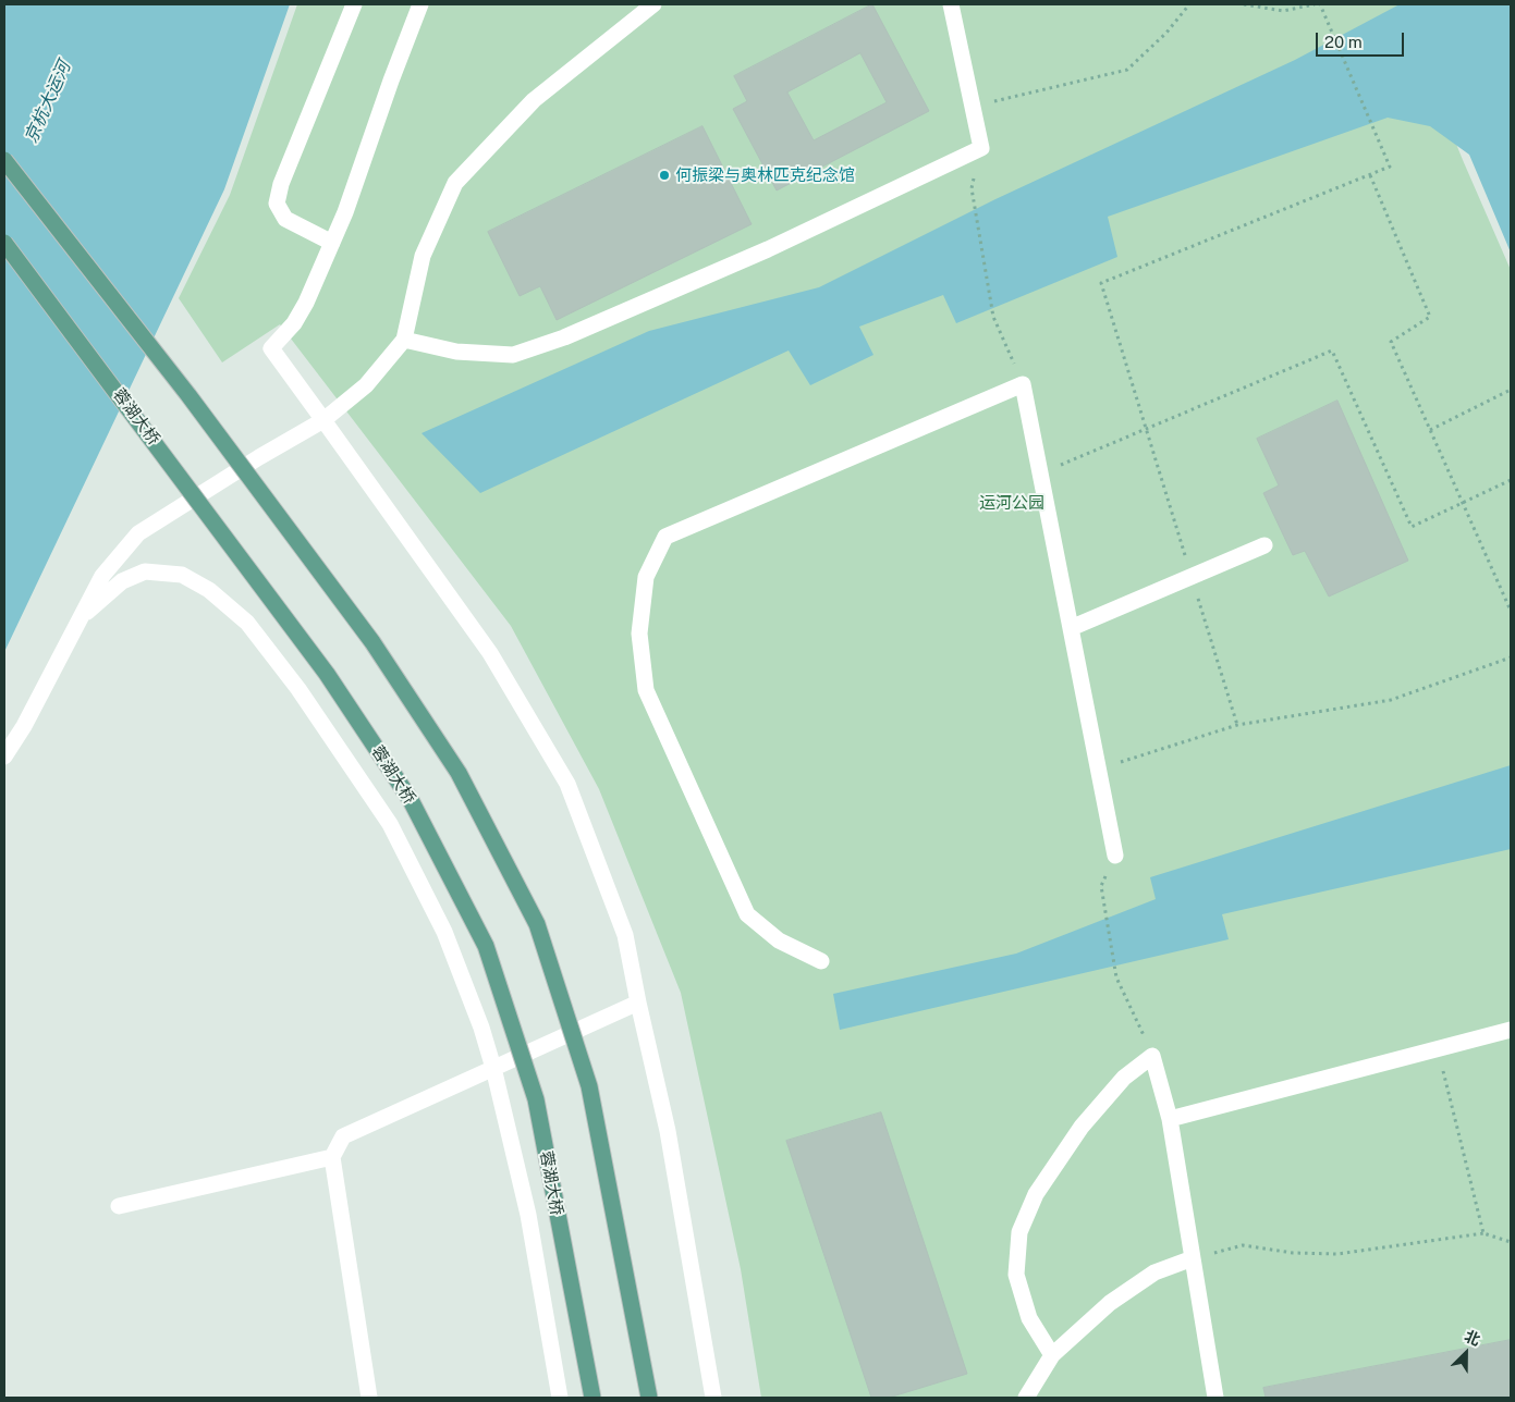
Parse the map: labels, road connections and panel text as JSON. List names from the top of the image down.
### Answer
{
  "streets": {
    "main road": ["蓉湖大桥"]
  },
  "water": ["京杭大运河"],
  "parks": ["运河公园"],
  "places": ["何振梁与奥林匹克纪念馆"],
  "scale_bar": "20 m",
  "north": "top right"
}
